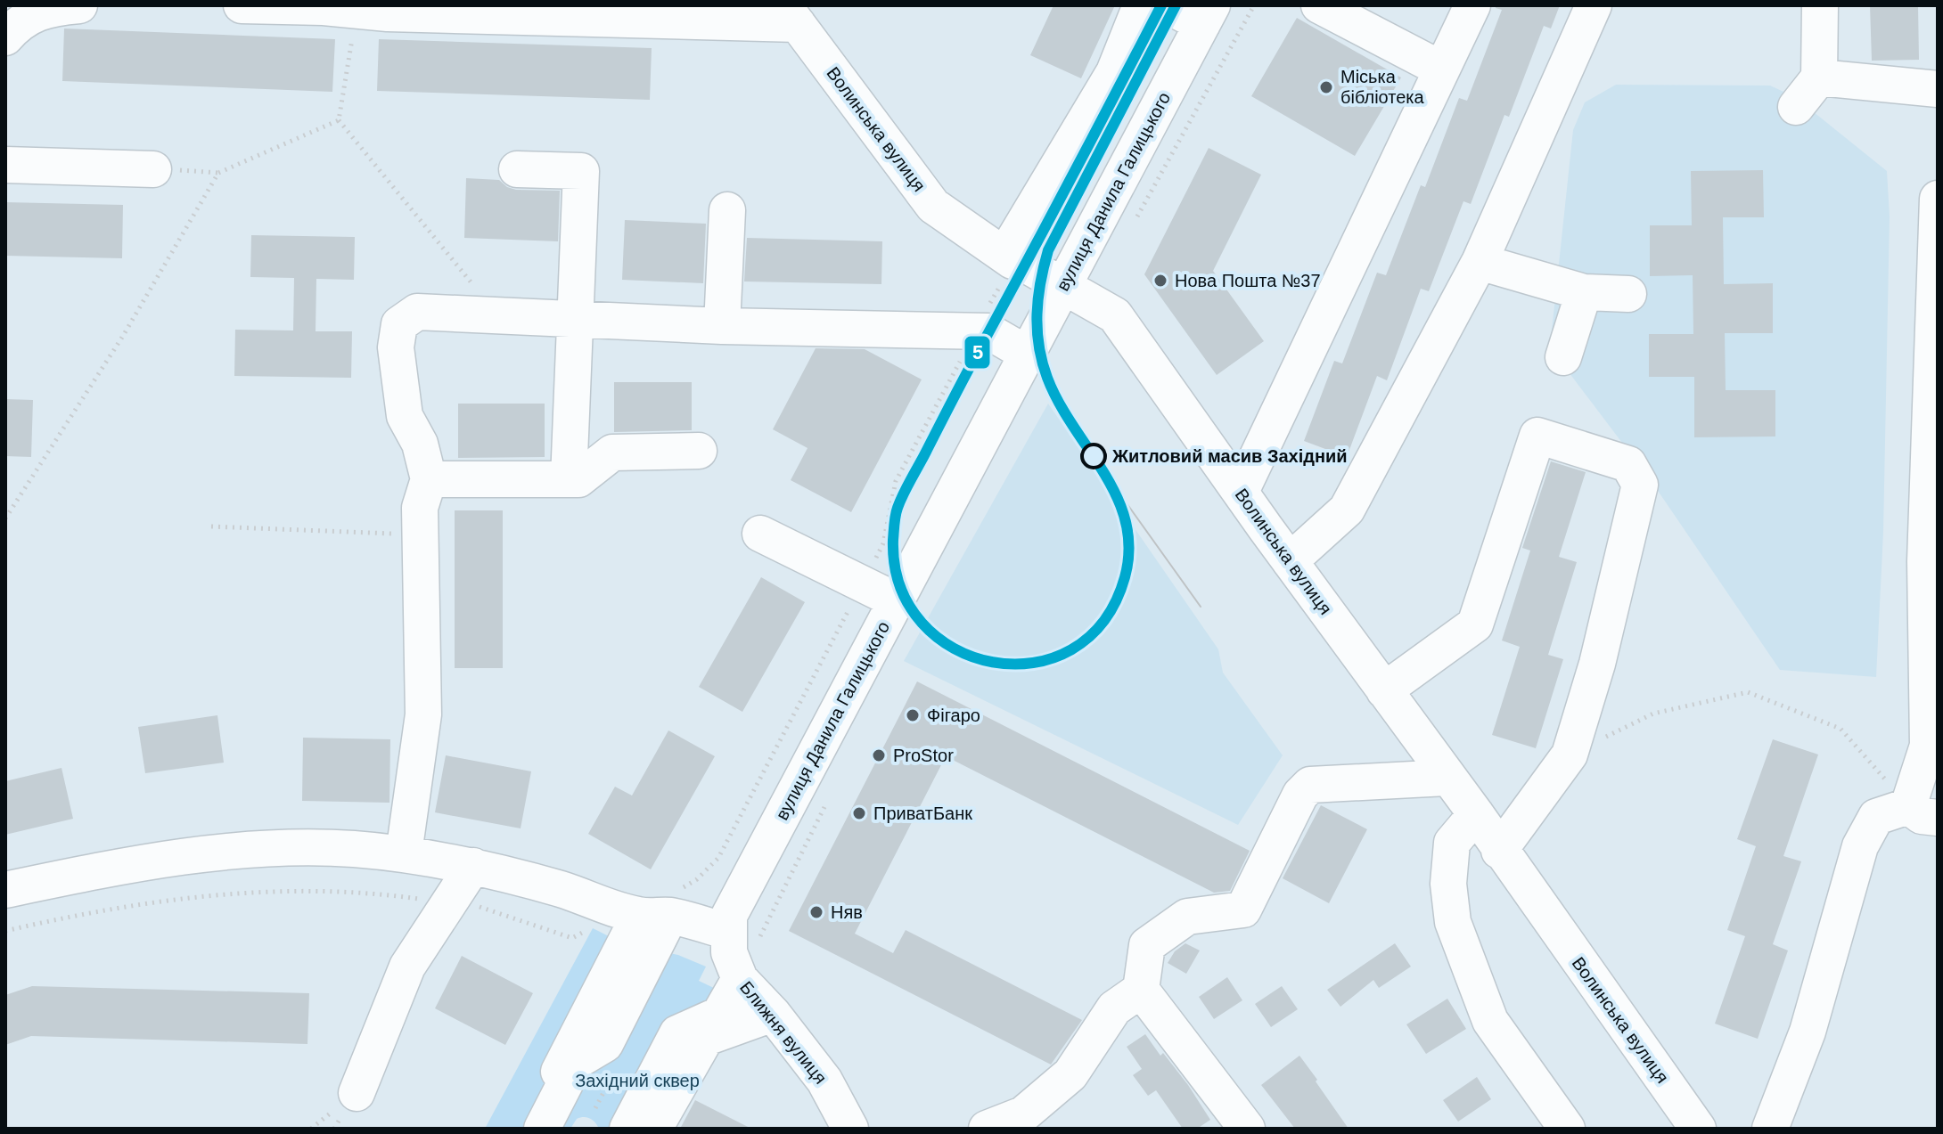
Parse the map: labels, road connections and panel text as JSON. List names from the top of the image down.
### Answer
{
  "streets": {
    "street": ["Волинська вулиця", "вулиця Данила Галицького", "Ближня вулиця"]
  },
  "crossings": [
    ["Волинська вулиця", "вулиця Данила Галицького"],
    ["вулиця Данила Галицького", "Ближня вулиця"]
  ],
  "parks": ["Західний сквер"],
  "places": [
    "Міська бібліотека",
    "Нова Пошта №37",
    "Житловий масив Західний",
    "Фігаро",
    "ProStor",
    "ПриватБанк",
    "Няв"
  ],
  "lines": ["transit line 5"]
}
